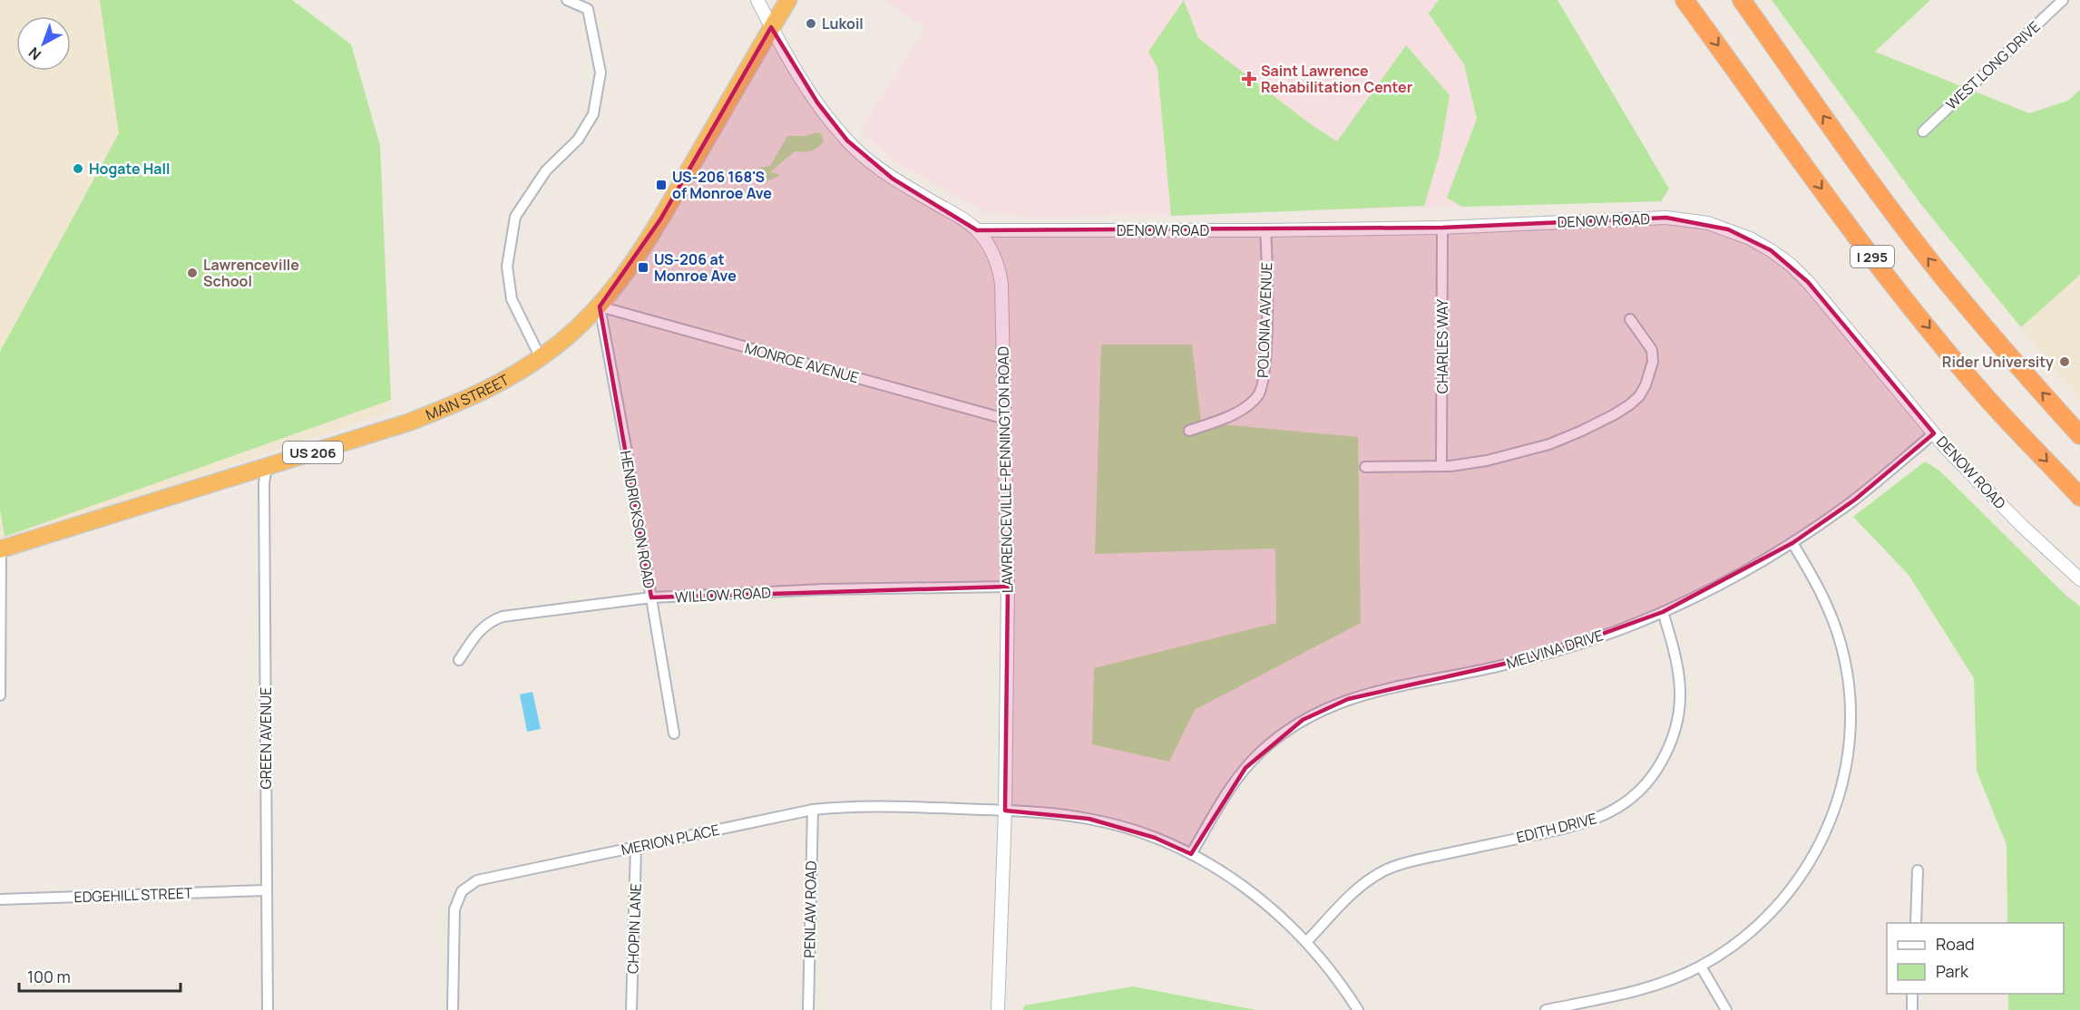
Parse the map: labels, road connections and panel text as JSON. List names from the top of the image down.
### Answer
{
  "streets": {
    "highway": ["I 295", "MAIN STREET", "US 206"],
    "street": [
      "WEST LONG DRIVE",
      "DENOW ROAD",
      "POLONIA AVENUE",
      "CHARLES WAY",
      "MONROE AVENUE",
      "LAWRENCEVILLE-PENNINGTON ROAD",
      "HENDRICKSON ROAD",
      "WILLOW ROAD",
      "MELVINA DRIVE",
      "GREEN AVENUE",
      "EDITH DRIVE",
      "MERION PLACE",
      "EDGEHILL STREET",
      "PENLAW ROAD",
      "CHOPIN LANE"
    ]
  },
  "crossings": [
    ["DENOW ROAD", "POLONIA AVENUE"],
    ["DENOW ROAD", "CHARLES WAY"],
    ["DENOW ROAD", "LAWRENCEVILLE-PENNINGTON ROAD"],
    ["DENOW ROAD", "MELVINA DRIVE"],
    ["MONROE AVENUE", "MAIN STREET"],
    ["MONROE AVENUE", "LAWRENCEVILLE-PENNINGTON ROAD"],
    ["MONROE AVENUE", "HENDRICKSON ROAD"],
    ["MAIN STREET", "US 206"],
    ["MAIN STREET", "LAWRENCEVILLE-PENNINGTON ROAD"],
    ["MAIN STREET", "HENDRICKSON ROAD"],
    ["MAIN STREET", "GREEN AVENUE"],
    ["US 206", "LAWRENCEVILLE-PENNINGTON ROAD"],
    ["LAWRENCEVILLE-PENNINGTON ROAD", "WILLOW ROAD"],
    ["LAWRENCEVILLE-PENNINGTON ROAD", "MERION PLACE"],
    ["HENDRICKSON ROAD", "WILLOW ROAD"],
    ["MELVINA DRIVE", "EDITH DRIVE"],
    ["MELVINA DRIVE", "MERION PLACE"],
    ["GREEN AVENUE", "EDGEHILL STREET"],
    ["EDITH DRIVE", "MERION PLACE"],
    ["MERION PLACE", "PENLAW ROAD"],
    ["MERION PLACE", "CHOPIN LANE"]
  ],
  "places": {
    "other": [
      "Lukoil",
      "Hogate Hall",
      "Lawrenceville School",
      "Rider University"
    ],
    "health": ["Saint Lawrence Rehabilitation Center"],
    "transit": ["US-206 168'S of Monroe Ave", "US-206 at Monroe Ave"]
  },
  "legend": ["Road", "Park"],
  "scale_bar": "100 m",
  "north": "bottom left"
}
